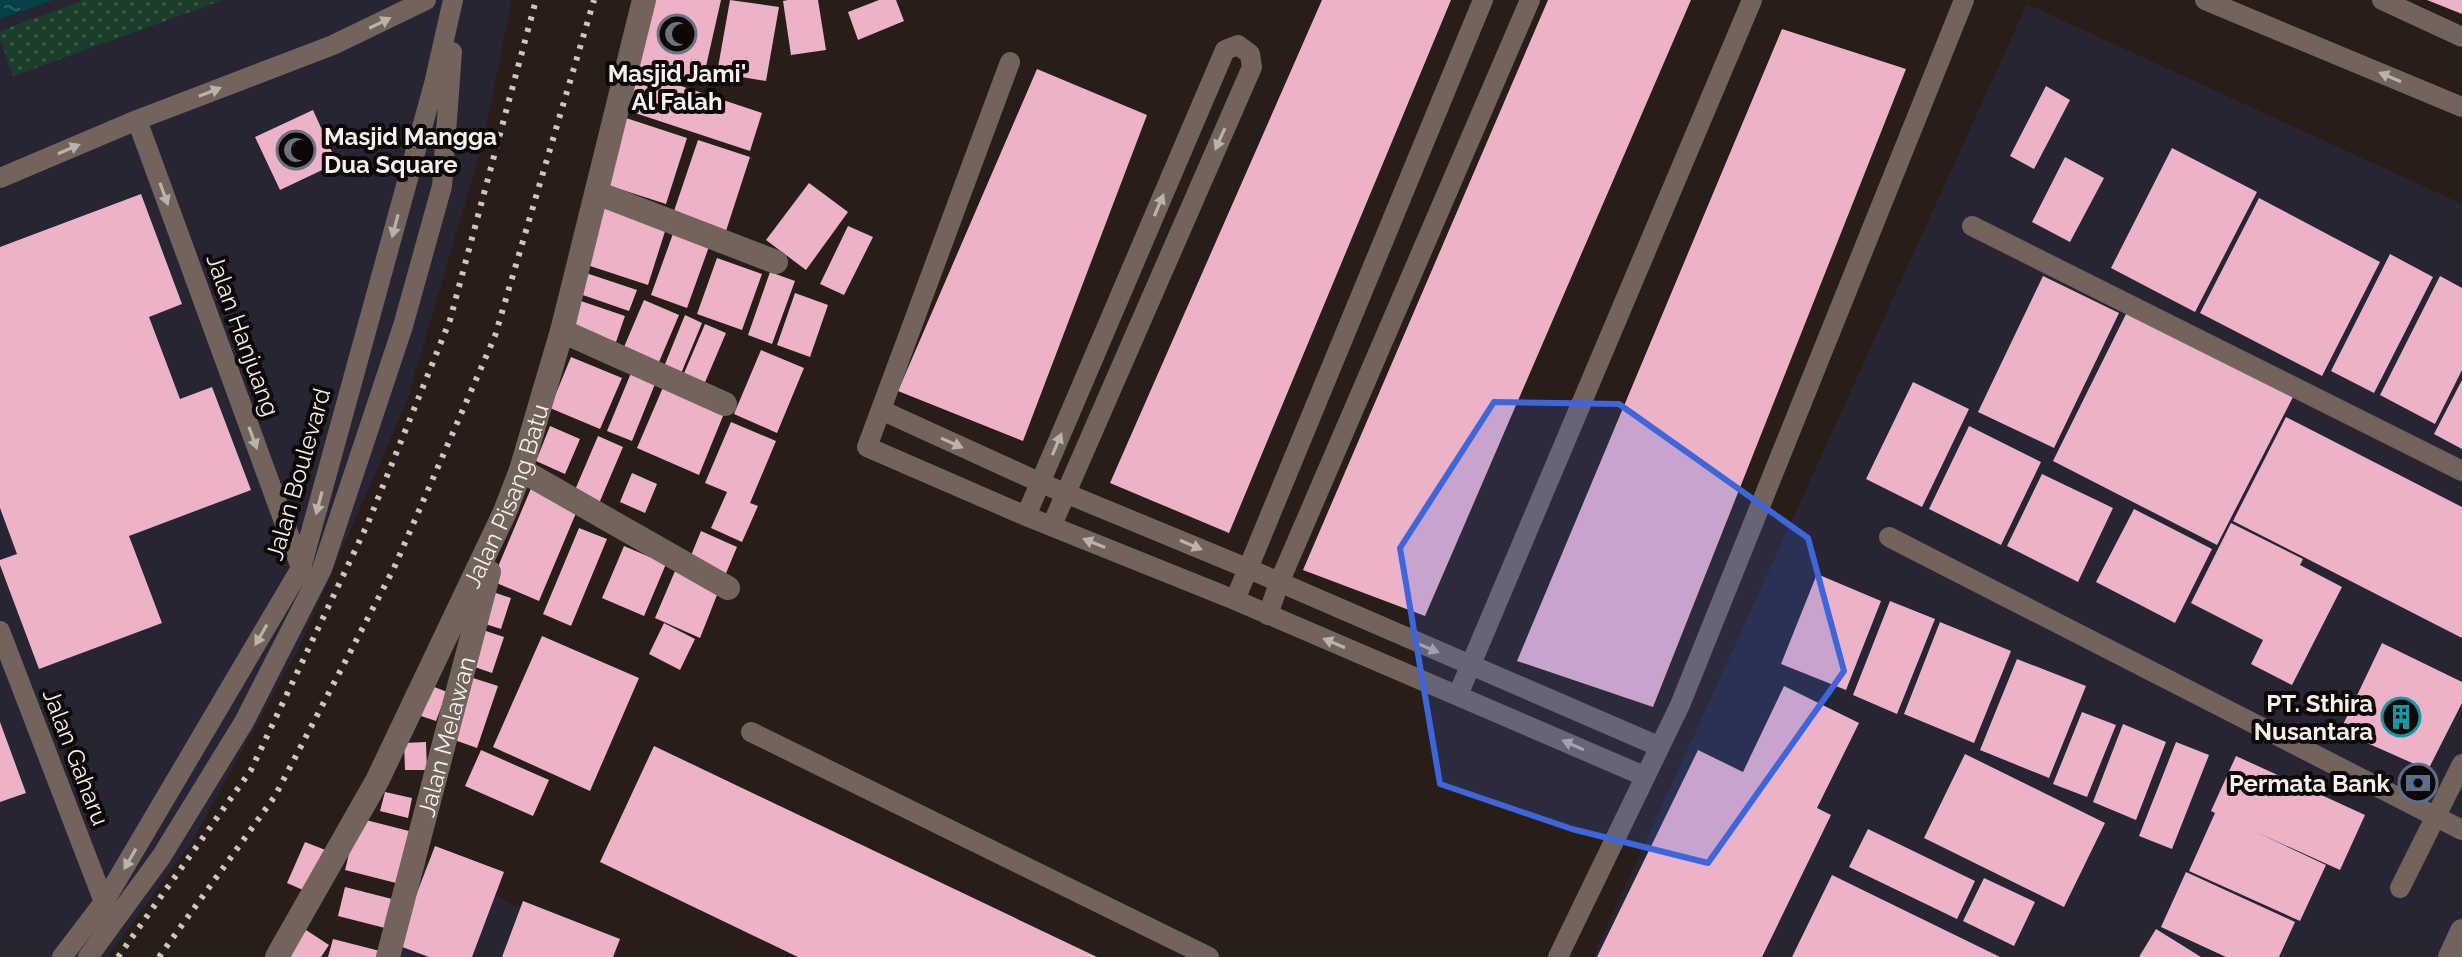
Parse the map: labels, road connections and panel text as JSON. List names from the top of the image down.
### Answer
{
  "streets": {
    "street": ["Jalan Pisang Batu", "Jalan Melawan"],
    "lane": ["Jalan Hanjuang", "Jalan Boulevard", "Jalan Gaharu"]
  },
  "crossings": [
    ["Jalan Hanjuang", "Jalan Boulevard"],
    ["Jalan Boulevard", "Jalan Gaharu"],
    ["Jalan Pisang Batu", "Jalan Melawan"]
  ],
  "one_way": ["Jalan Hanjuang"],
  "places": {
    "mosque": ["Masjid Jami' Al Falah", "Masjid Mangga Dua Square"],
    "building": ["PT. Sthira Nusantara"],
    "bank": ["Permata Bank"]
  }
}
